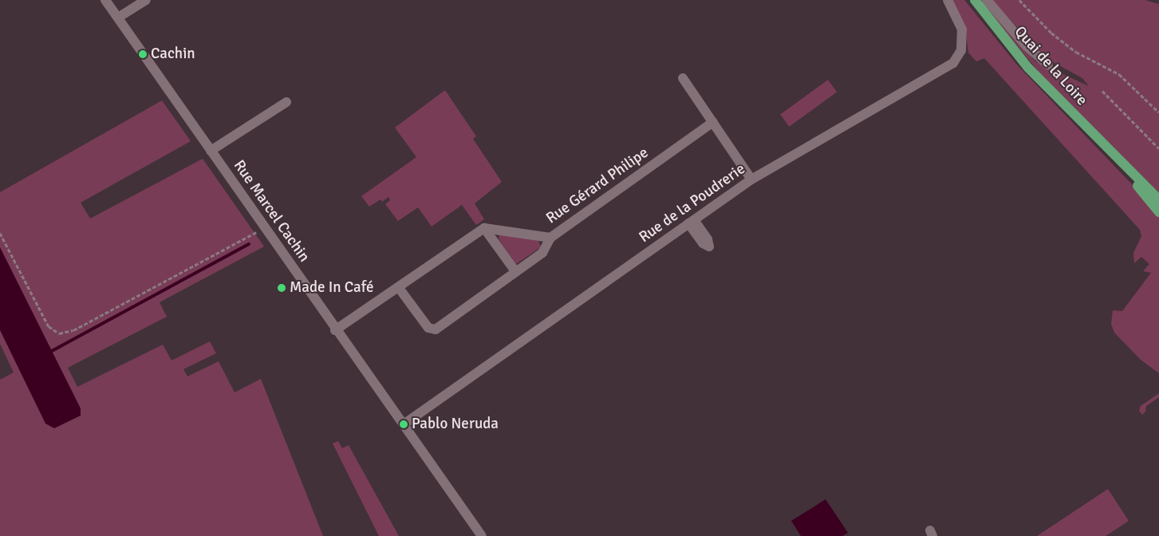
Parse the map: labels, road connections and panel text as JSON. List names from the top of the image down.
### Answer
{
  "streets": {
    "main road": ["Quai de la Loire"],
    "street": ["Rue Gérard Philipe", "Rue de la Poudrerie", "Rue Marcel Cachin"]
  },
  "crossings": [
    ["Rue de la Poudrerie", "Rue Marcel Cachin"]
  ],
  "places": ["Cachin", "Made In Café", "Pablo Neruda"]
}
